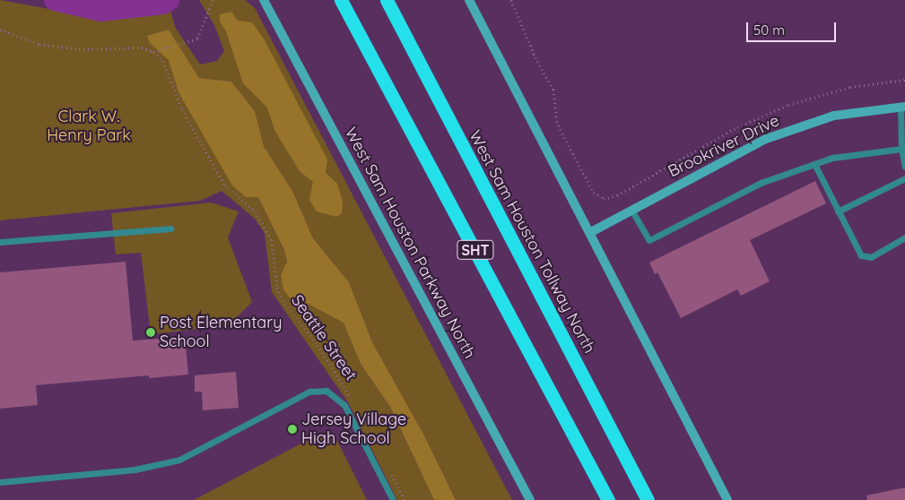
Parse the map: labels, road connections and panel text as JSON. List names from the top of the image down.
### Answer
{
  "streets": {
    "highway": ["West Sam Houston Tollway North", "SHT"],
    "main road": ["Brookriver Drive", "West Sam Houston Parkway North"],
    "path": ["Seattle Street"]
  },
  "parks": ["Clark W. Henry Park"],
  "places": ["Post Elementary School", "Jersey Village High School"],
  "scale_bar": "50 m"
}
